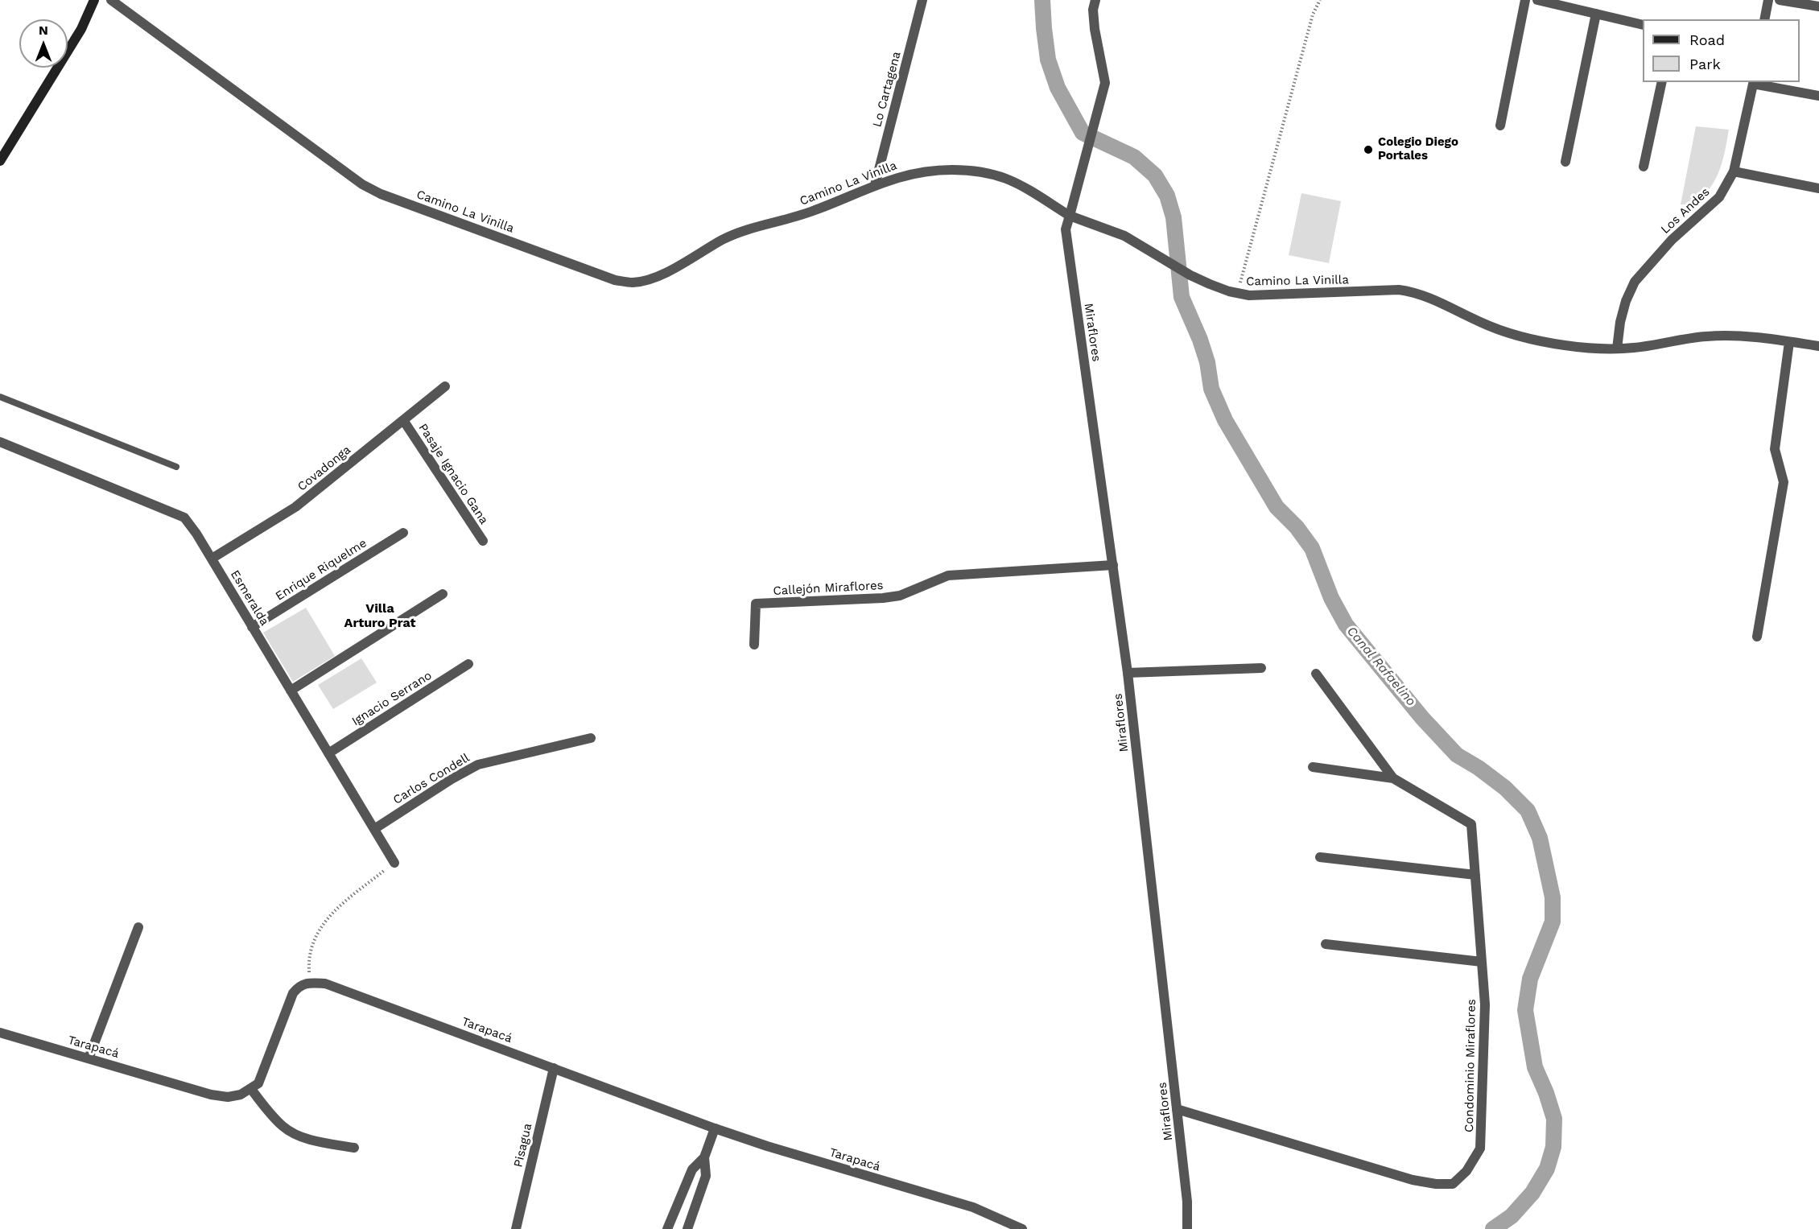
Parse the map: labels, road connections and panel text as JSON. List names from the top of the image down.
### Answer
{
  "streets": {
    "street": [
      "Lo Cartagena",
      "Camino La Vinilla",
      "Los Andes",
      "Miraflores",
      "Covadonga",
      "Pasaje Ignacio Gana",
      "Enrique Riquelme",
      "Callejón Miraflores",
      "Esmeralda",
      "Ignacio Serrano",
      "Carlos Condell",
      "Tarapacá",
      "Condominio Miraflores",
      "Pisagua"
    ]
  },
  "crossings": [
    ["Lo Cartagena", "Camino La Vinilla"],
    ["Camino La Vinilla", "Los Andes"],
    ["Camino La Vinilla", "Miraflores"],
    ["Miraflores", "Callejón Miraflores"],
    ["Miraflores", "Condominio Miraflores"],
    ["Covadonga", "Pasaje Ignacio Gana"],
    ["Covadonga", "Esmeralda"],
    ["Enrique Riquelme", "Esmeralda"],
    ["Esmeralda", "Ignacio Serrano"],
    ["Esmeralda", "Carlos Condell"],
    ["Tarapacá", "Pisagua"]
  ],
  "districts": ["Villa Arturo Prat"],
  "water": ["Canal Rafaelino"],
  "places": ["Colegio Diego Portales"],
  "legend": ["Road", "Park"],
  "north": "top"
}
